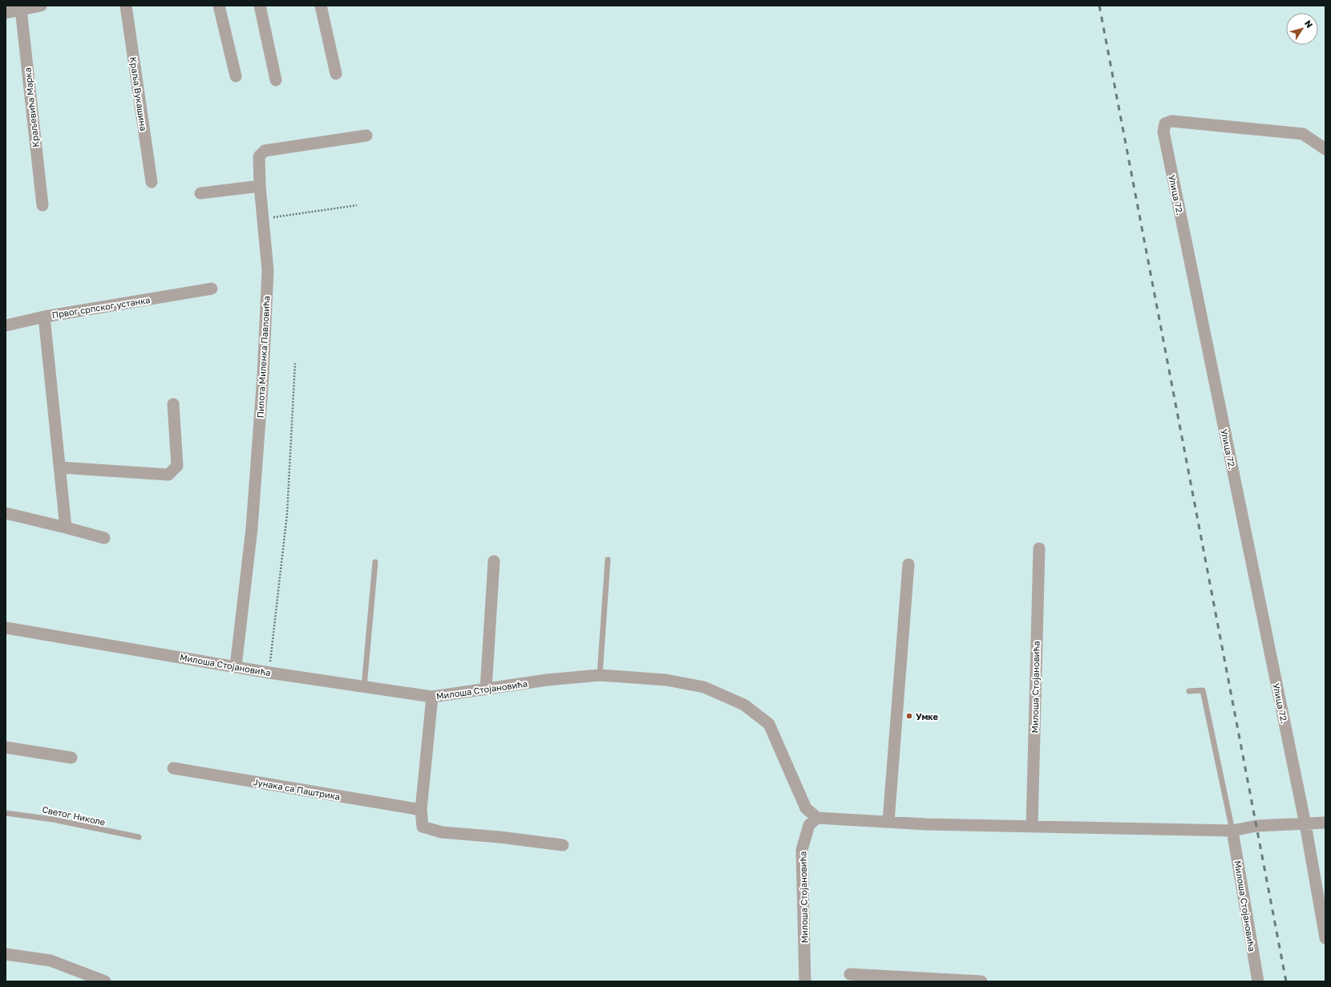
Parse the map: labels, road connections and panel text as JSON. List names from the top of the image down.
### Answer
{
  "streets": {
    "street": [
      "Краља Вукашина",
      "Краљевића Марка",
      "Улица 72.",
      "Првог српског устанка",
      "Пилота Миленка Павловића",
      "Милоша Стојановића",
      "Јунака са Паштрика"
    ],
    "lane": ["Светог Николе"]
  },
  "crossings": [
    ["Пилота Миленка Павловића", "Милоша Стојановића"]
  ],
  "places": ["Умке"],
  "north": "top right"
}
